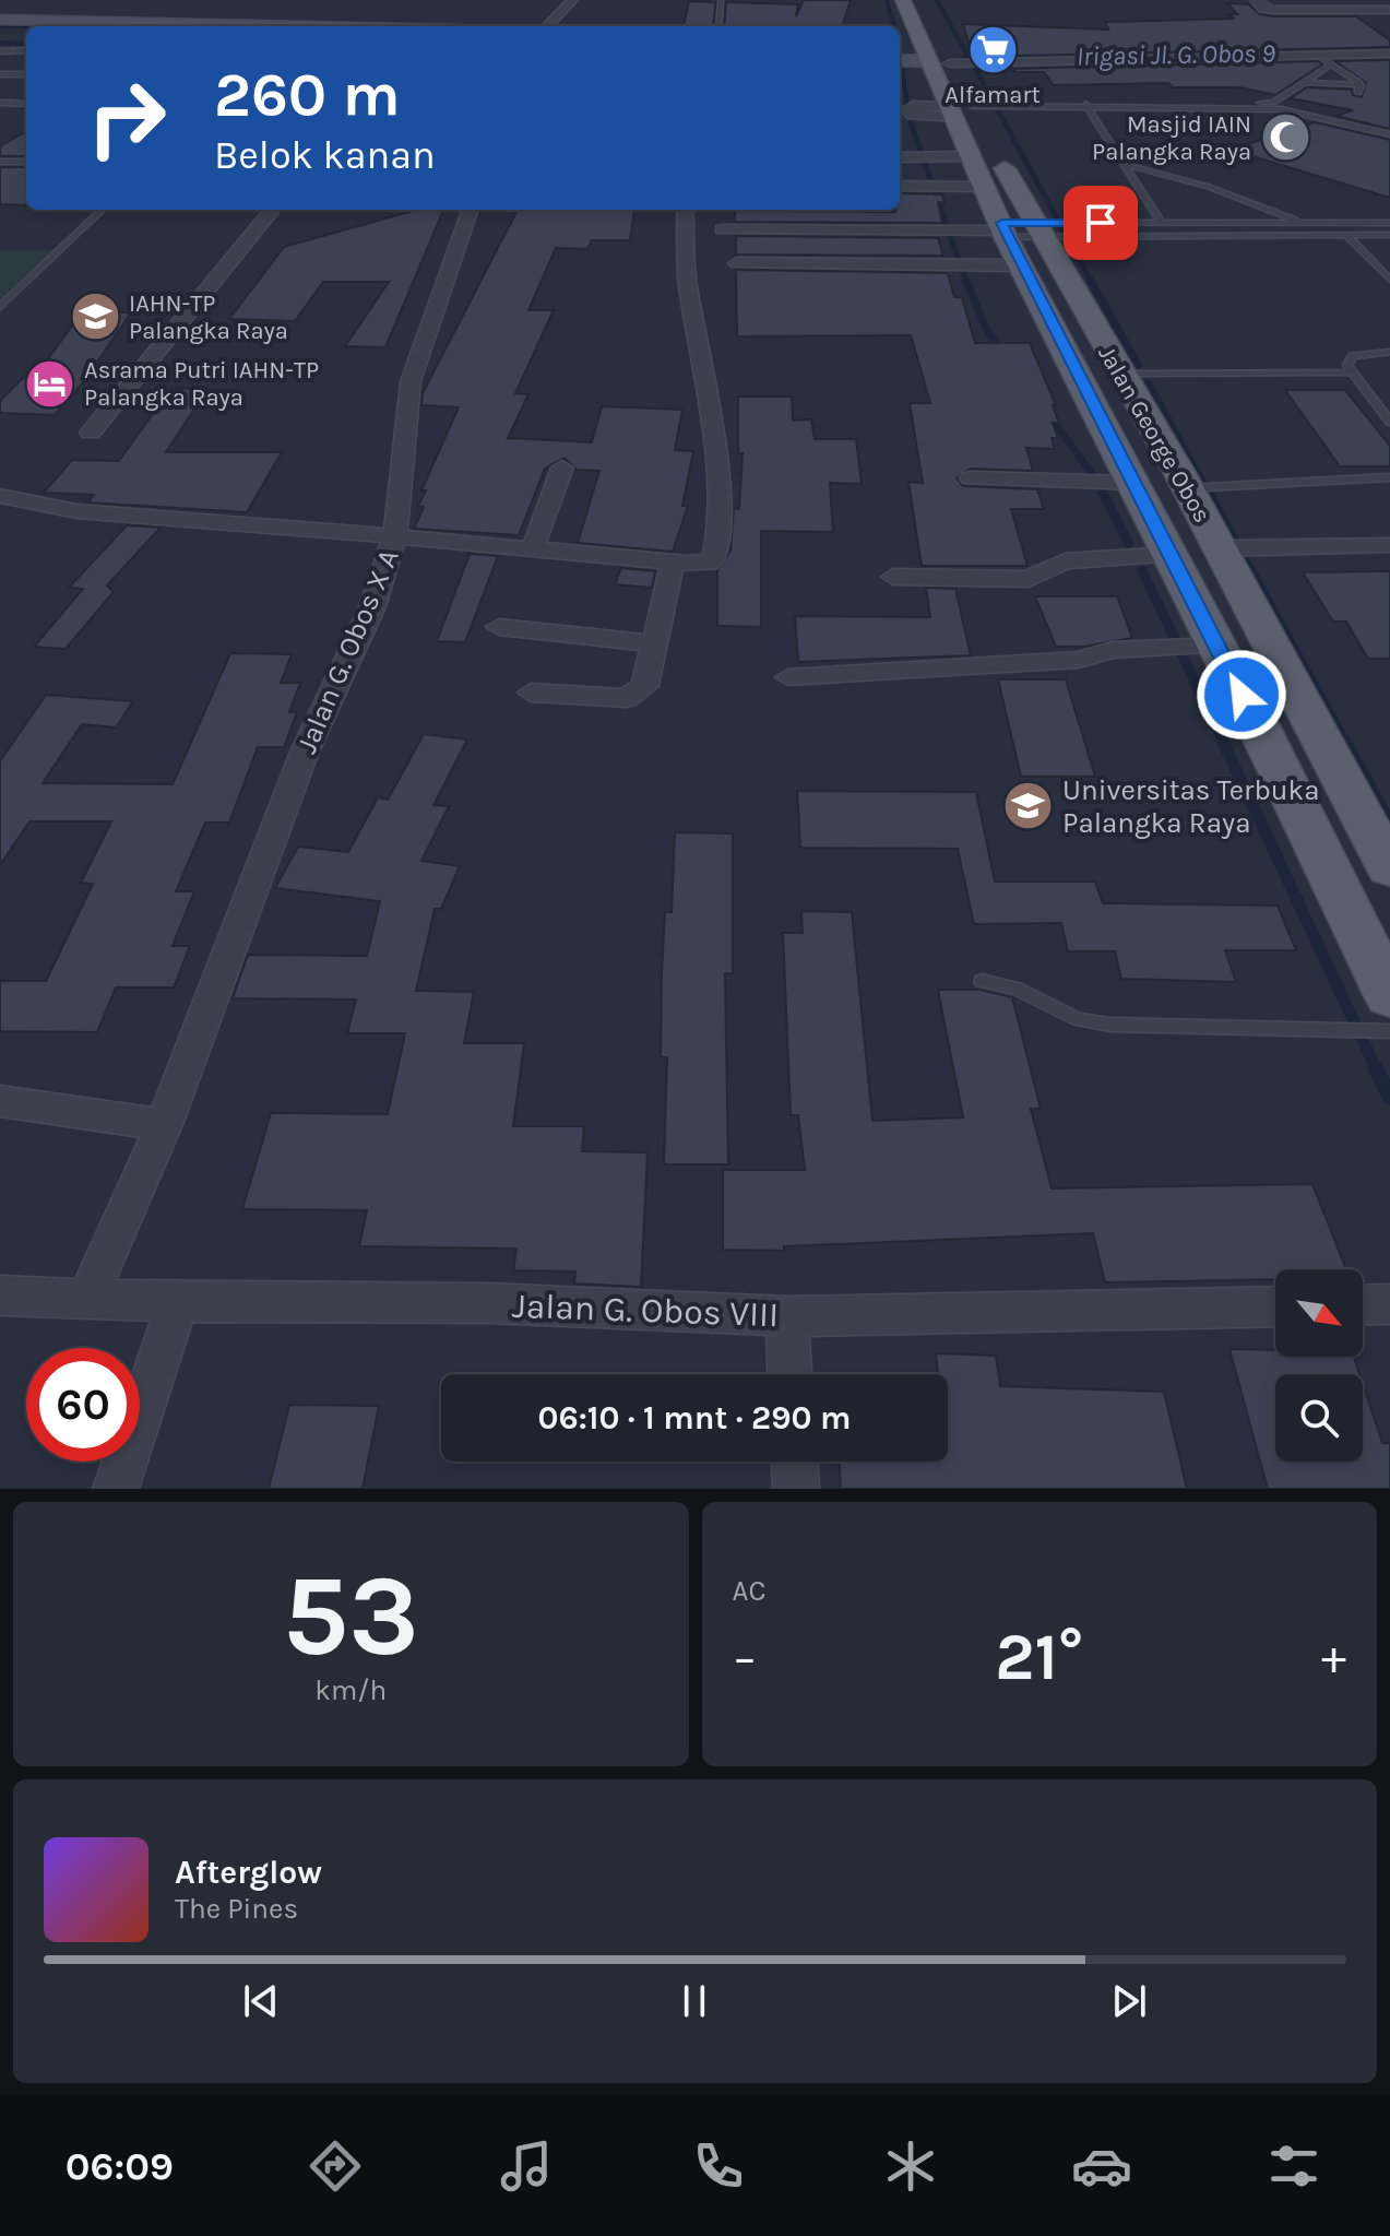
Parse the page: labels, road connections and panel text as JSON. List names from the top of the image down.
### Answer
{
  "streets": {
    "main road": ["Jalan George Obos"],
    "street": ["Jalan G. Obos X A", "Jalan G. Obos VIII"]
  },
  "crossings": [
    ["Jalan G. Obos X A", "Jalan G. Obos VIII"]
  ],
  "water": ["Irigasi Jl. G. Obos 9"],
  "places": {
    "supermarket": ["Alfamart"],
    "mosque": ["Masjid IAIN Palangka Raya"],
    "school or university": ["IAHN-TP Palangka Raya", "Universitas Terbuka Palangka Raya"],
    "hotel": ["Asrama Putri IAHN-TP Palangka Raya"]
  },
  "north": "bottom right",
  "page": {
    "turn": ["260 m", "Belok kanan"],
    "limit": "60",
    "trip": "06:10 · 1 mnt · 290 m",
    "tile": [
      ["53", "km/h"],
      "AC"
    ],
    "heat": ["−", "21°", "+"],
    "song": ["Afterglow", "The Pines"],
    "tabs": "06:09"
  }
}
